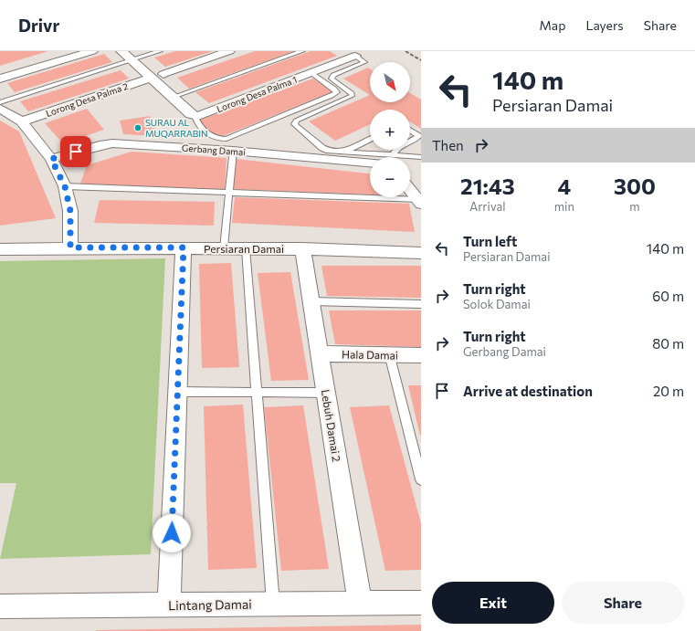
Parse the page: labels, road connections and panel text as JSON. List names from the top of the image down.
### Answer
{
  "streets": {
    "street": [
      "Lorong Desa Palma 1",
      "Lorong Desa Palma 2",
      "Gerbang Damai",
      "Persiaran Damai",
      "Hala Damai",
      "Lebuh Damai 2",
      "Lintang Damai"
    ]
  },
  "crossings": [
    ["Persiaran Damai", "Lebuh Damai 2"],
    ["Hala Damai", "Lebuh Damai 2"],
    ["Lebuh Damai 2", "Lintang Damai"]
  ],
  "places": ["SURAU AL MUQARRABIN"],
  "north": "bottom right",
  "page": {
    "header": "Drivr",
    "nav": ["Map", "Layers", "Share"],
    "turn": ["140 m", "Persiaran Damai"],
    "map_buttons": ["+", "−"],
    "then": "Then",
    "eta": [
      "21:43",
      "Arrival",
      "4",
      "min",
      "300",
      "m"
    ],
    "list": [
      {
        "name": "Turn left",
        "note": "Persiaran Damai",
        "value": "140 m"
      },
      {
        "name": "Turn right",
        "note": "Solok Damai",
        "value": "60 m"
      },
      {
        "name": "Turn right",
        "note": "Gerbang Damai",
        "value": "80 m"
      },
      {
        "name": "Arrive at destination",
        "value": "20 m"
      }
    ],
    "buttons": ["Exit", "Share"]
  }
}
